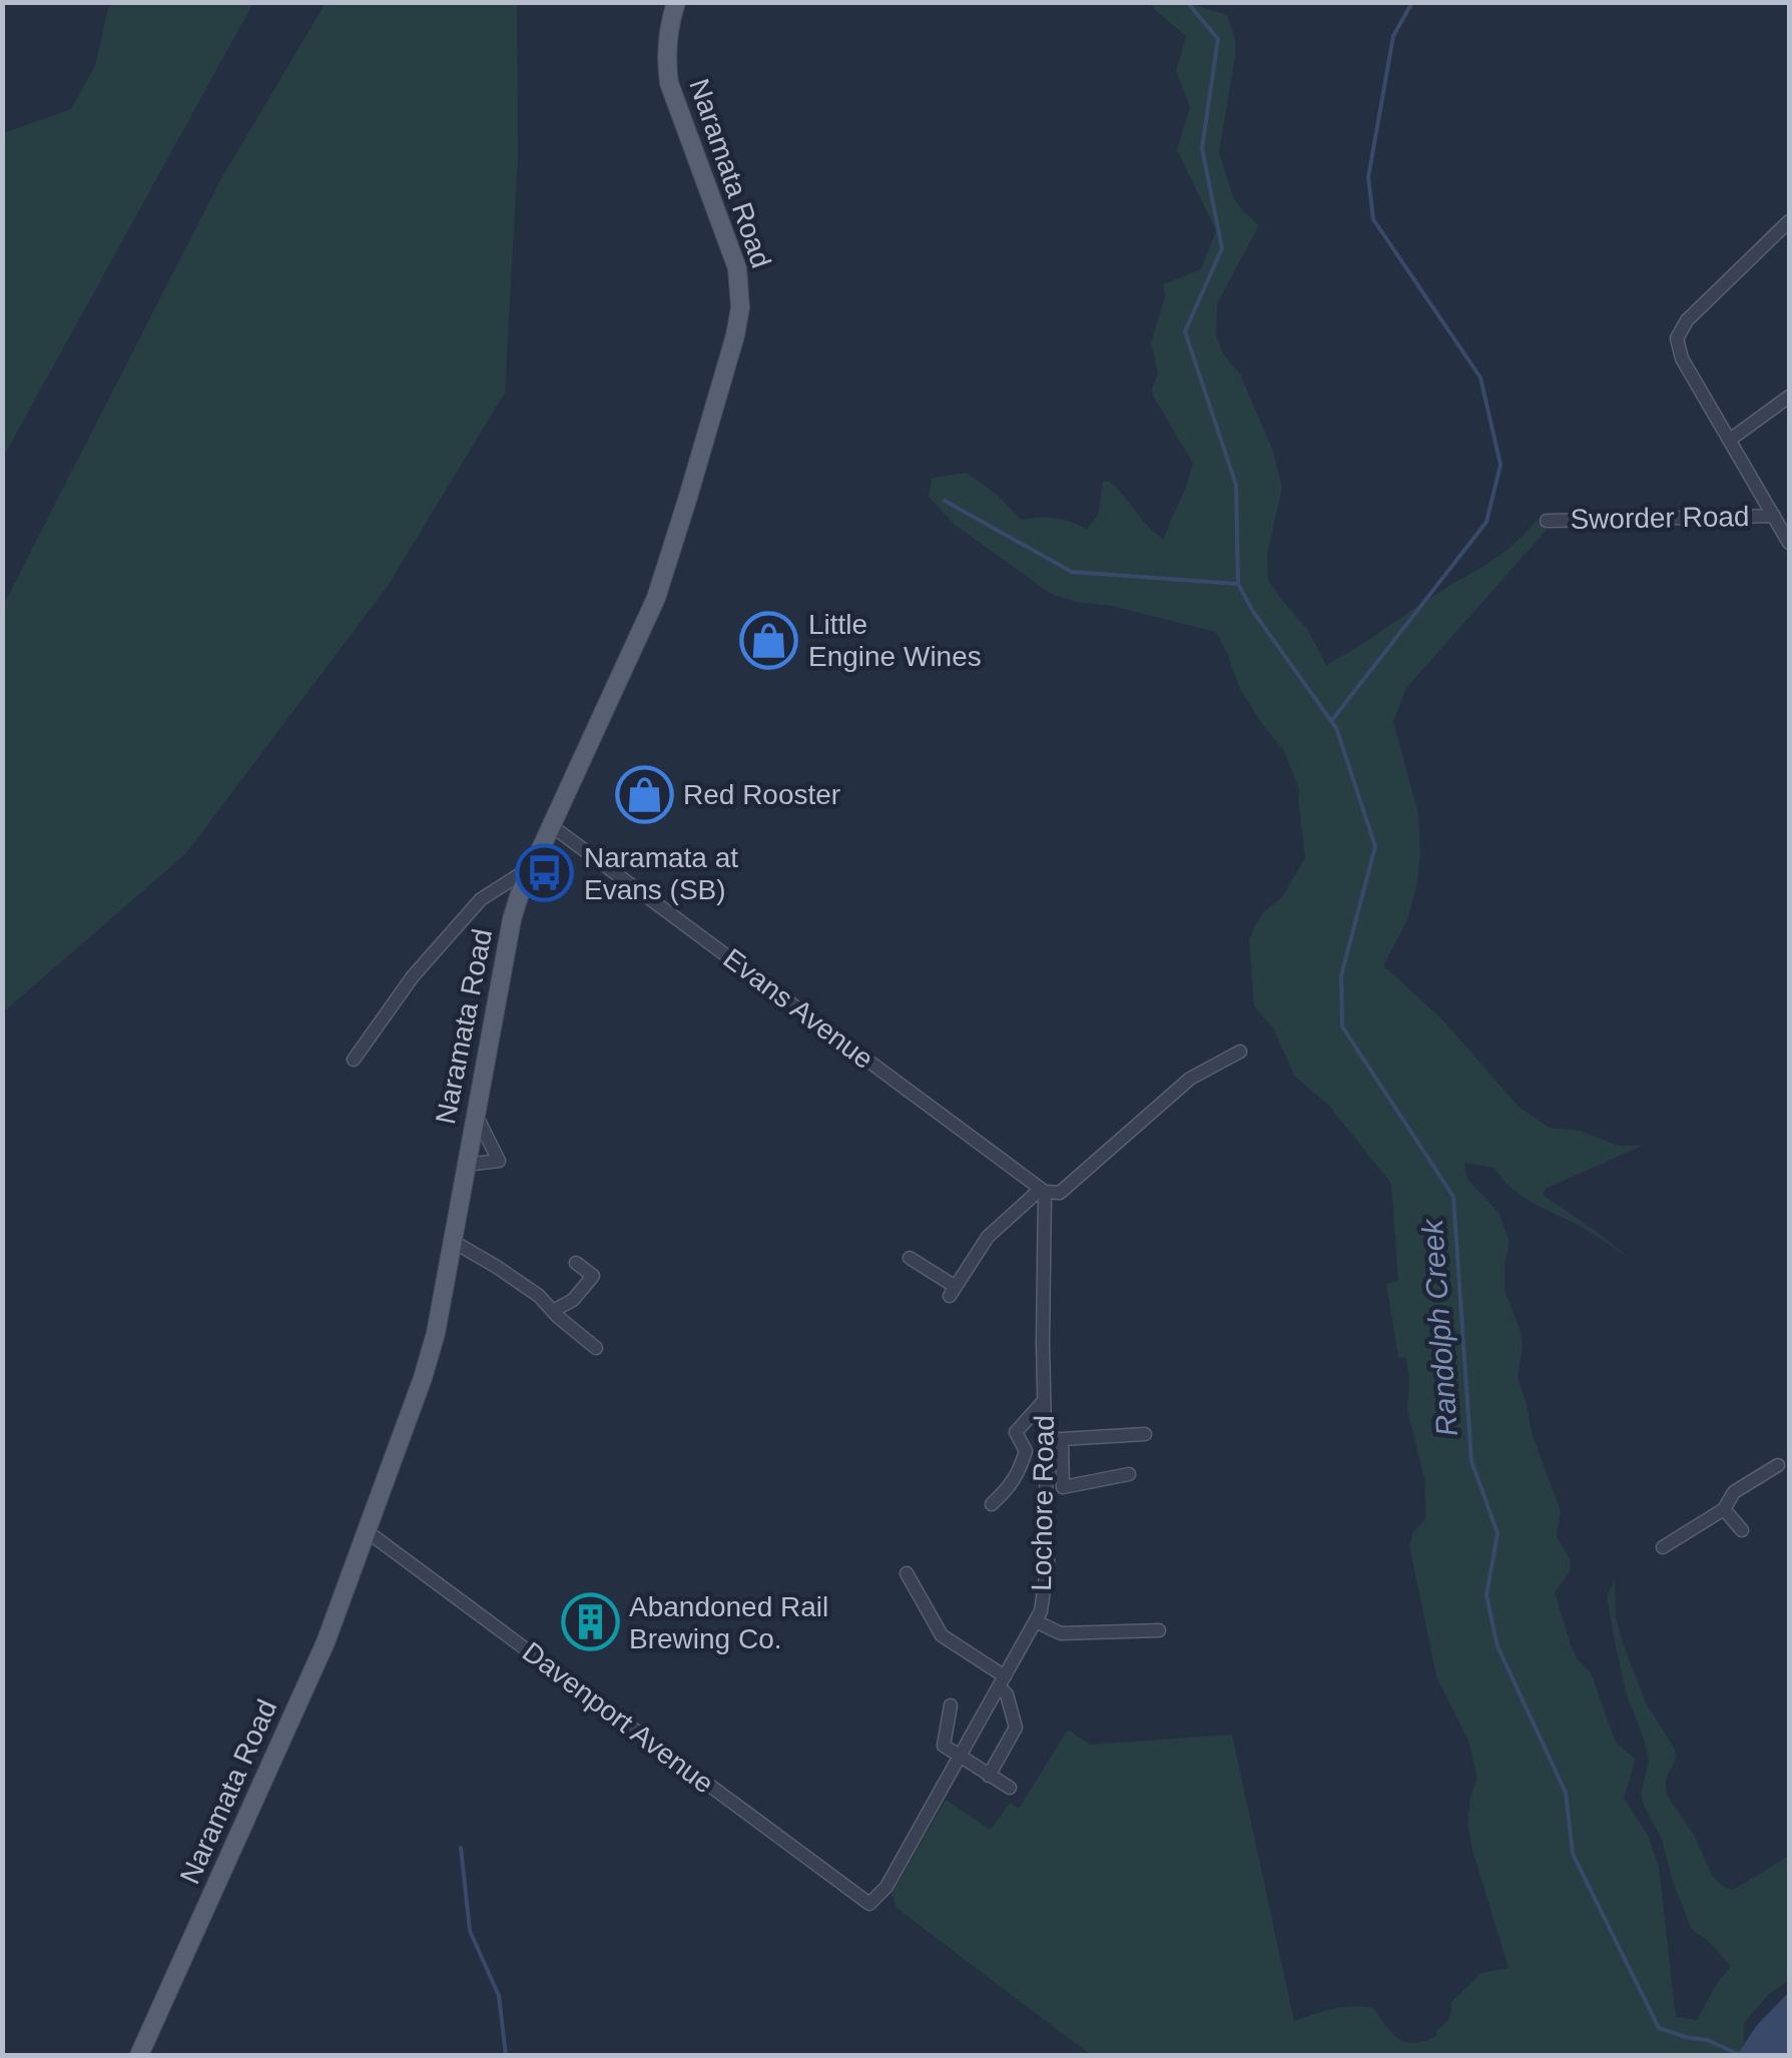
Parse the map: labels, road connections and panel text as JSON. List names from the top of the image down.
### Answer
{
  "streets": {
    "main road": ["Naramata Road"],
    "street": [
      "Sworder Road",
      "Evans Avenue",
      "Lochore Road",
      "Davenport Avenue"
    ]
  },
  "crossings": [
    ["Naramata Road", "Evans Avenue"],
    ["Naramata Road", "Davenport Avenue"],
    ["Evans Avenue", "Lochore Road"],
    ["Lochore Road", "Davenport Avenue"]
  ],
  "water": ["Randolph Creek"],
  "places": {
    "shop": ["Little Engine Wines", "Red Rooster"],
    "bus stop": ["Naramata at Evans (SB)"],
    "building": ["Abandoned Rail Brewing Co."]
  }
}
